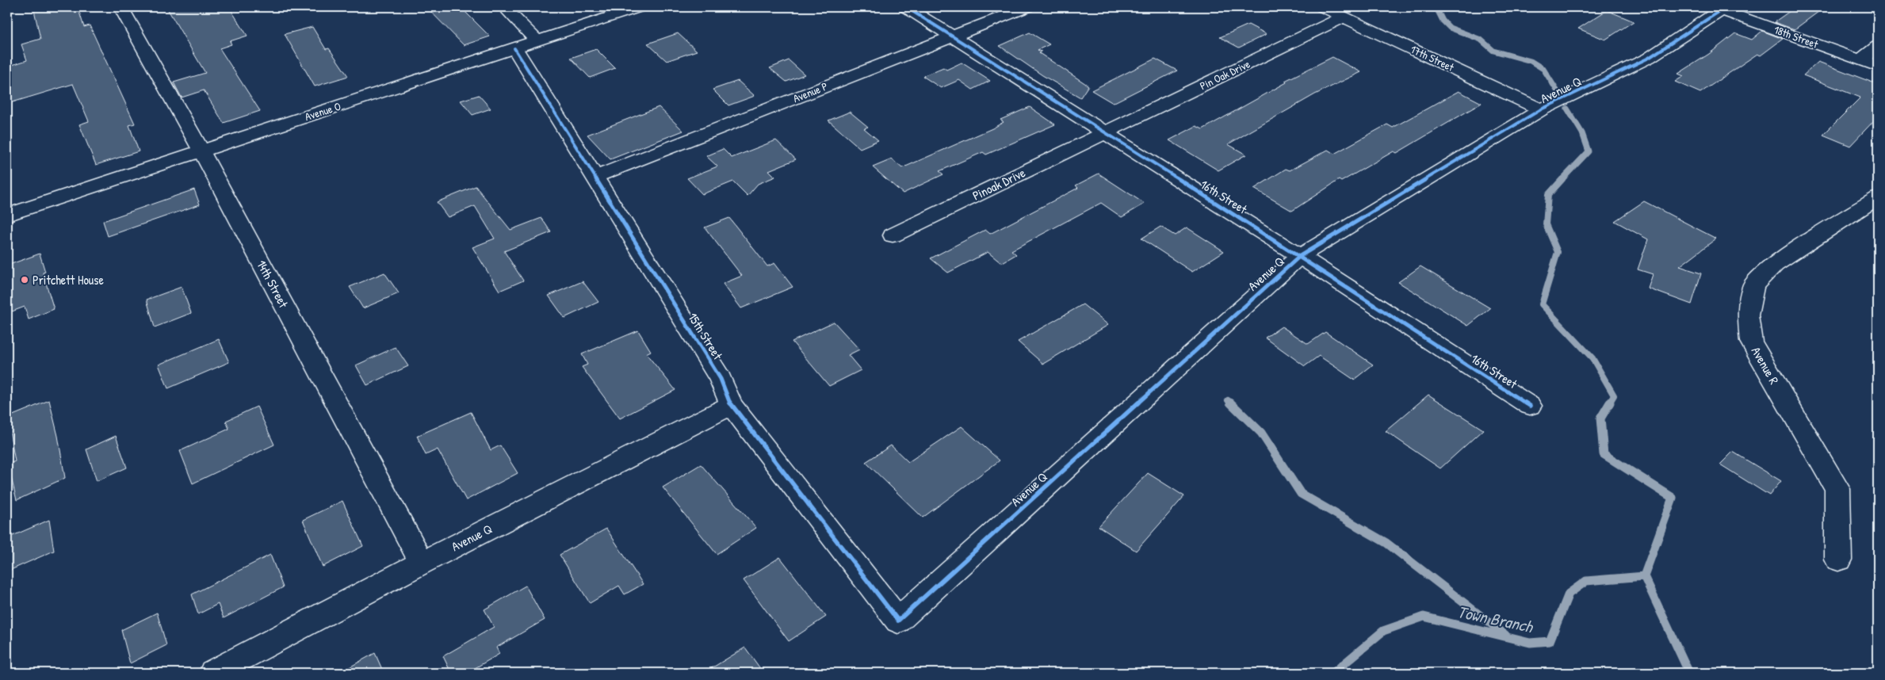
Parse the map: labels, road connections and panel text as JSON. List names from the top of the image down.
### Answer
{
  "streets": {
    "street": [
      "18th Street",
      "17th Street",
      "Pin Oak Drive",
      "Avenue Q",
      "Avenue P",
      "Avenue O",
      "Pinoak Drive",
      "16th Street",
      "14th Street",
      "15th Street",
      "Avenue R"
    ]
  },
  "crossings": [
    ["18th Street", "Avenue Q"],
    ["17th Street", "Pin Oak Drive"],
    ["17th Street", "Avenue Q"],
    ["Pin Oak Drive", "Pinoak Drive"],
    ["Pin Oak Drive", "16th Street"],
    ["Avenue Q", "16th Street"],
    ["Avenue Q", "14th Street"],
    ["Avenue Q", "15th Street"],
    ["Avenue P", "16th Street"],
    ["Avenue P", "15th Street"],
    ["Avenue O", "14th Street"],
    ["Avenue O", "15th Street"],
    ["Pinoak Drive", "16th Street"]
  ],
  "water": ["Town Branch"],
  "places": ["Pritchett House"]
}
